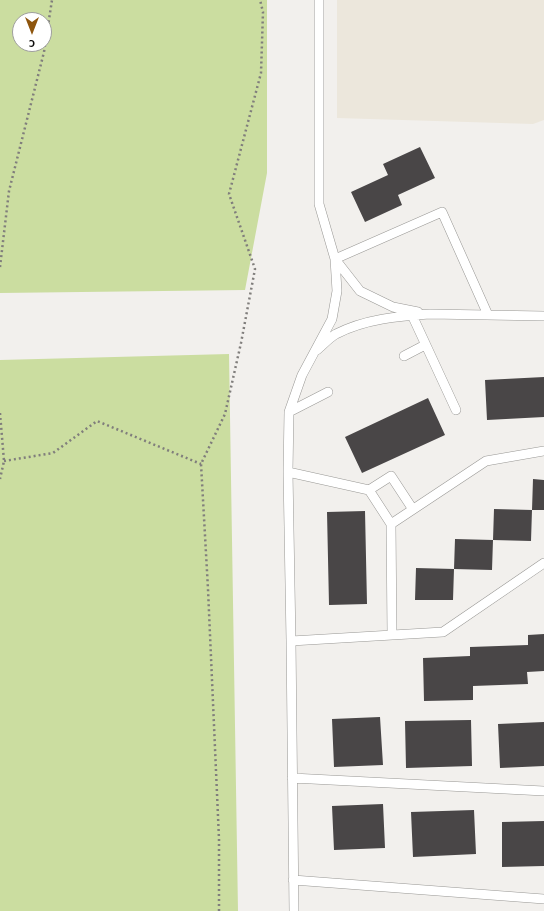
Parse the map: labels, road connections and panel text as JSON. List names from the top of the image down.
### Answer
{
  "north": "bottom"
}
